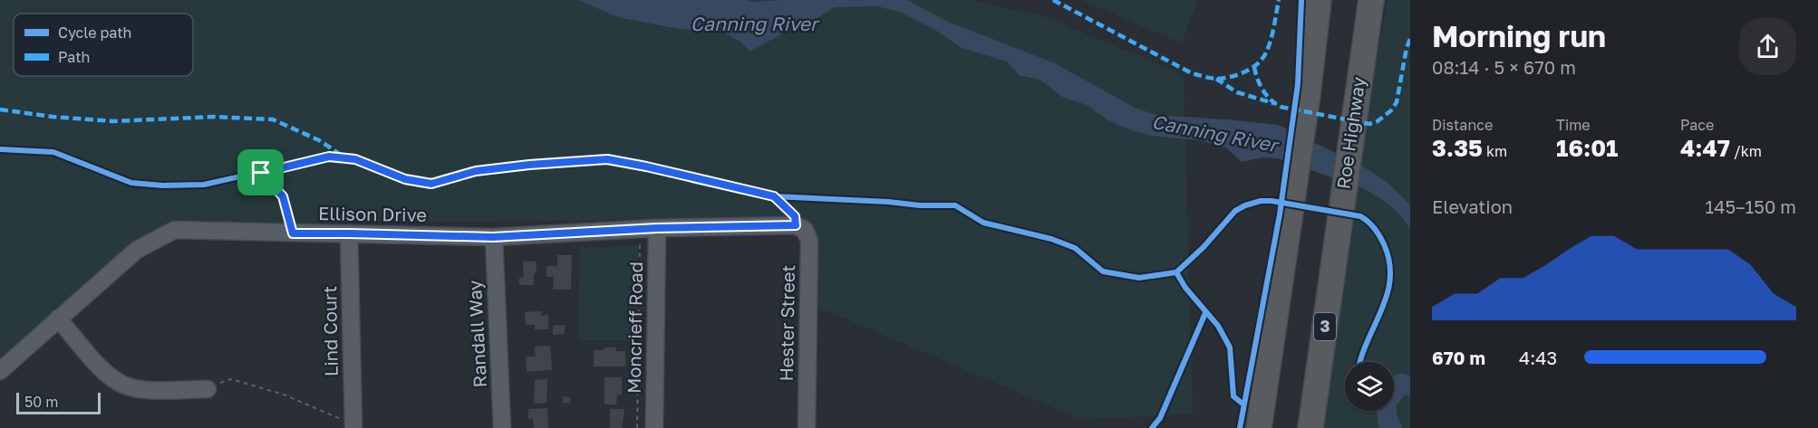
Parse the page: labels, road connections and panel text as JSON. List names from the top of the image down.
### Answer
{
  "streets": {
    "highway": ["Roe Highway", "3"],
    "street": [
      "Ellison Drive",
      "Hester Street",
      "Moncrieff Road",
      "Lind Court",
      "Randall Way"
    ]
  },
  "crossings": [
    ["Ellison Drive", "Hester Street"],
    ["Ellison Drive", "Moncrieff Road"],
    ["Ellison Drive", "Lind Court"],
    ["Ellison Drive", "Randall Way"]
  ],
  "water": ["Canning River"],
  "legend": ["Cycle path", "Path"],
  "scale_bar": "50 m",
  "page": {
    "heading": ["Morning run", "08:14 · 5 × 670 m"],
    "stats": [
      ["Distance", "3.35 km"],
      ["Time", "16:01"],
      ["Pace", "4:47 /km"]
    ],
    "chart": ["Elevation", "145–150 m"],
    "list": [
      {
        "name": "670 m",
        "note": "4:43"
      }
    ],
    "scale": "50 m"
  }
}
